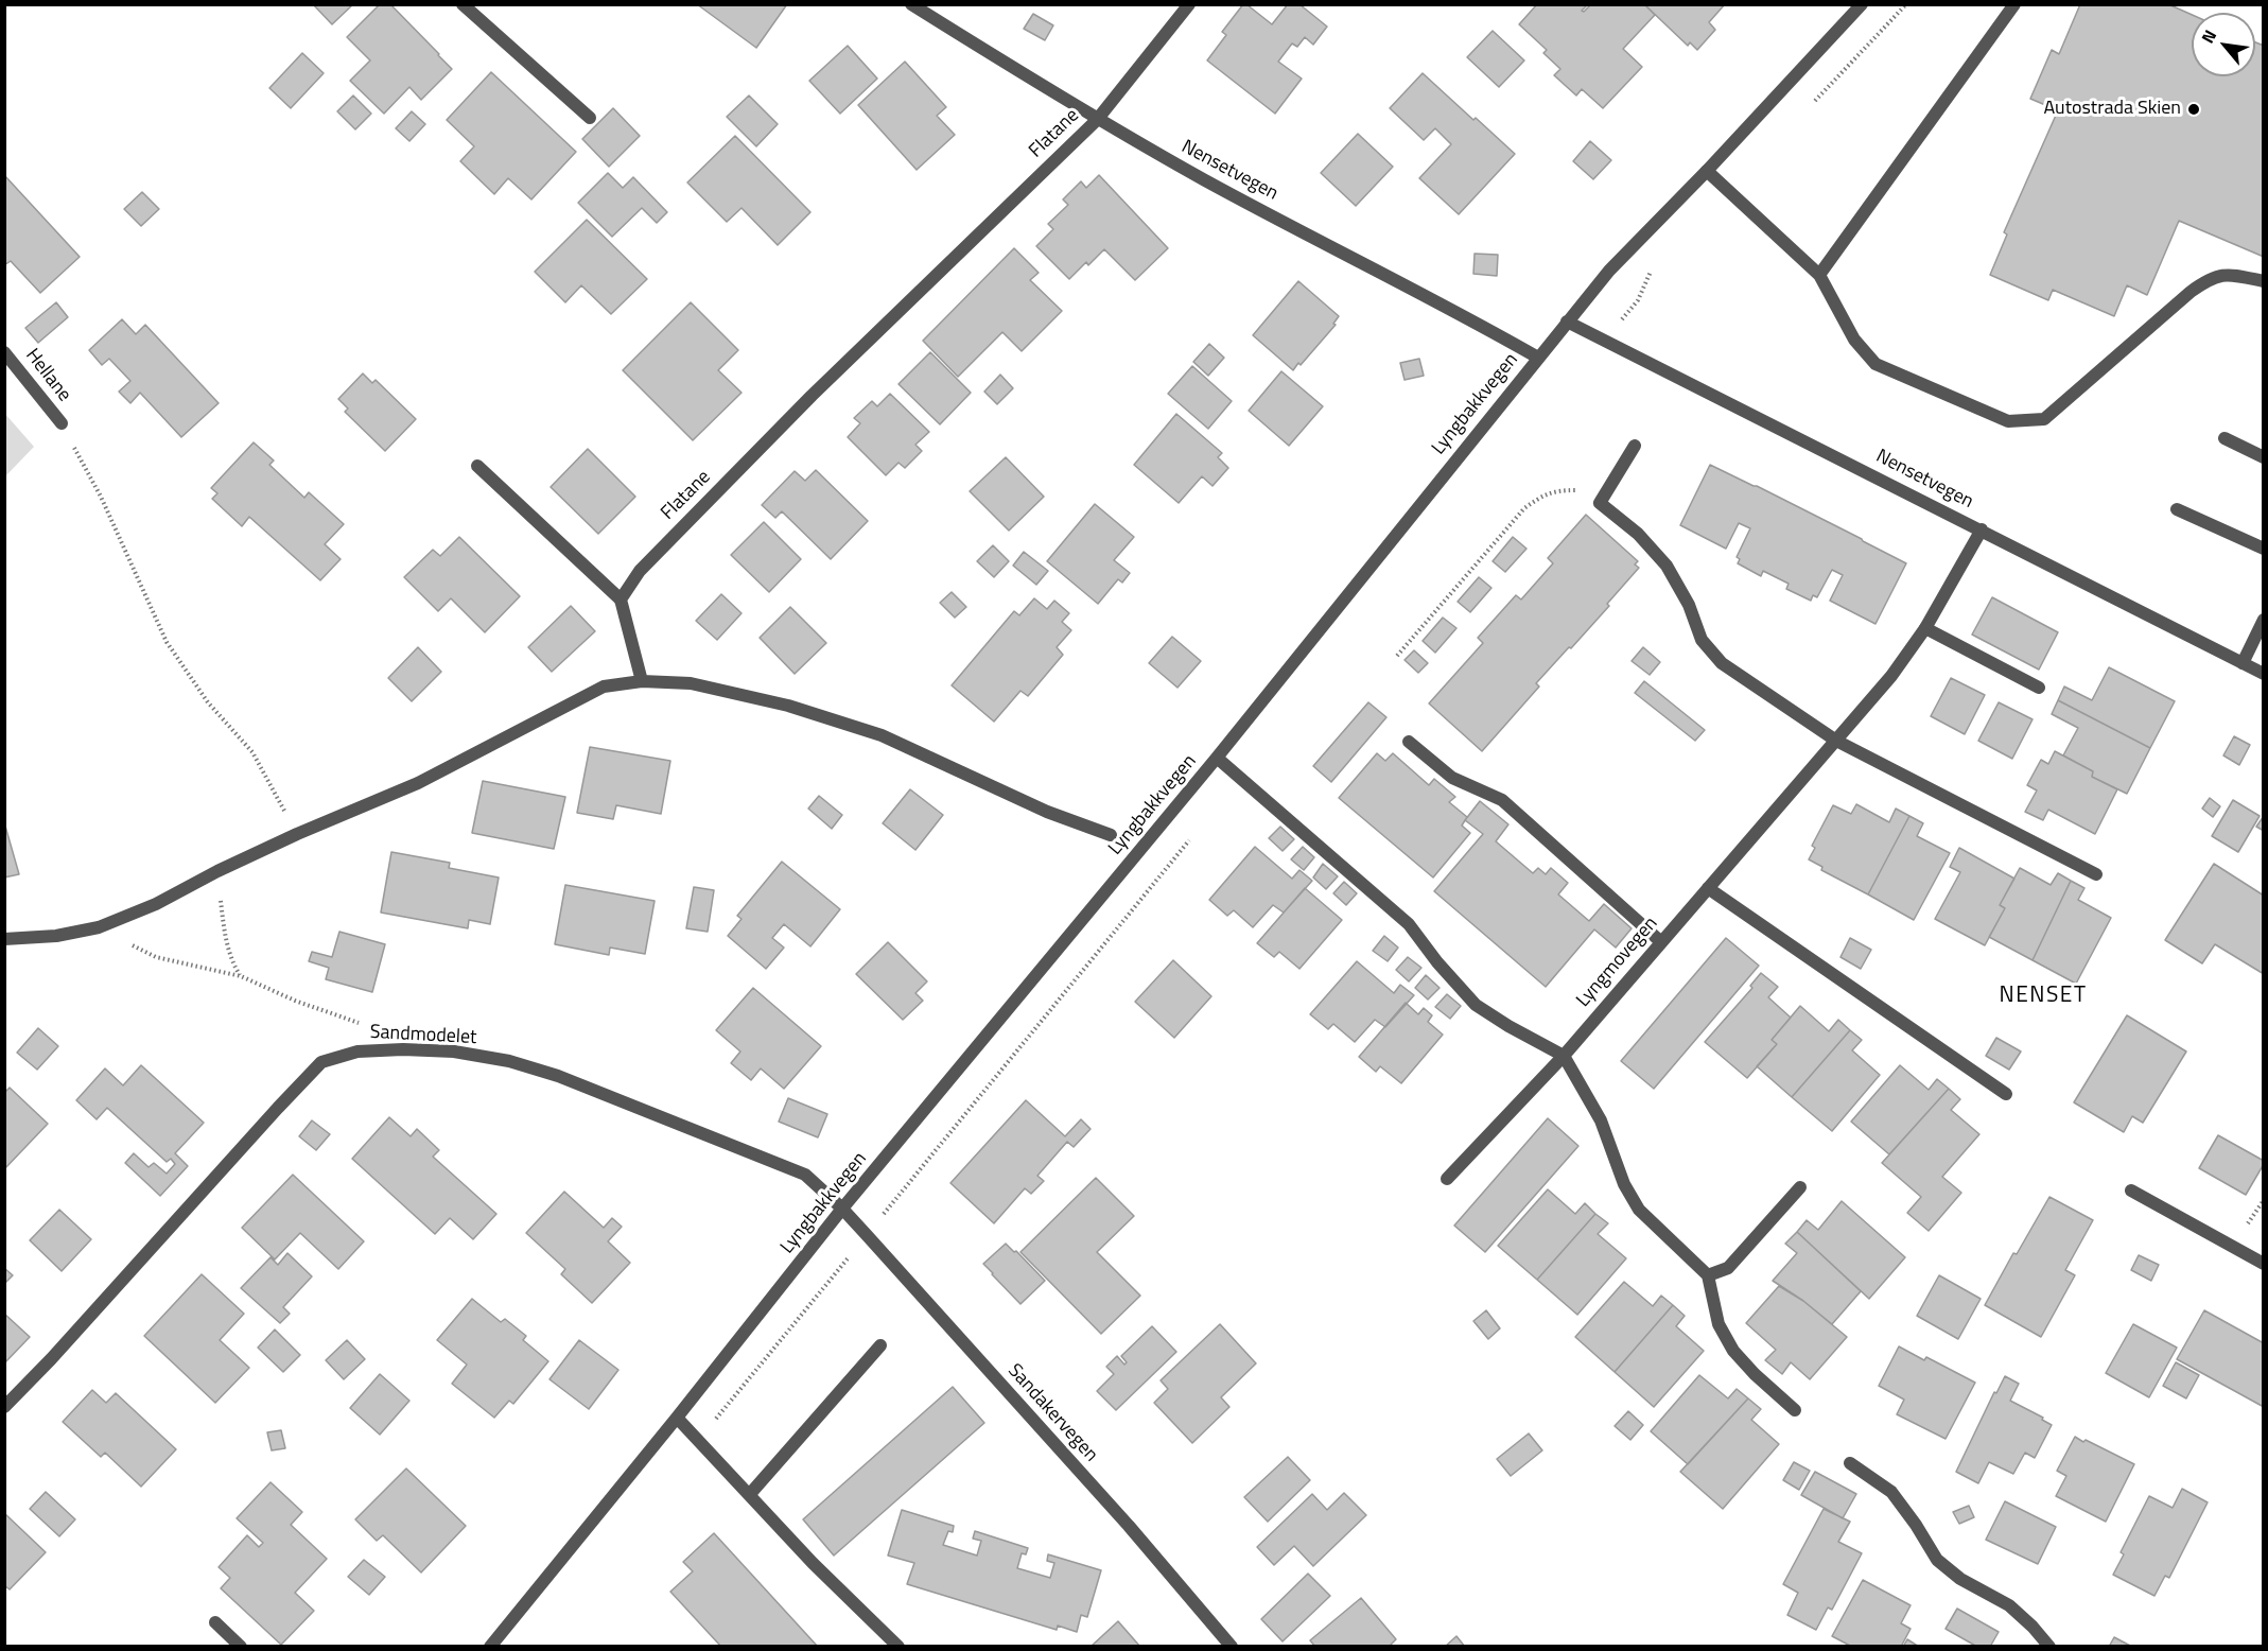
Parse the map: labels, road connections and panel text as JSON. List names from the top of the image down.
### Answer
{
  "streets": {
    "street": [
      "Flatane",
      "Nensetvegen",
      "Hellane",
      "Lyngbakkvegen",
      "Lyngmovegen",
      "Sandmodelet",
      "Sandakervegen"
    ]
  },
  "crossings": [
    ["Flatane", "Nensetvegen"],
    ["Nensetvegen", "Lyngbakkvegen"],
    ["Nensetvegen", "Lyngmovegen"],
    ["Lyngbakkvegen", "Sandmodelet"],
    ["Lyngbakkvegen", "Sandakervegen"],
    ["Sandmodelet", "Sandakervegen"]
  ],
  "districts": ["NENSET"],
  "places": ["Autostrada Skien"],
  "north": "top left"
}
